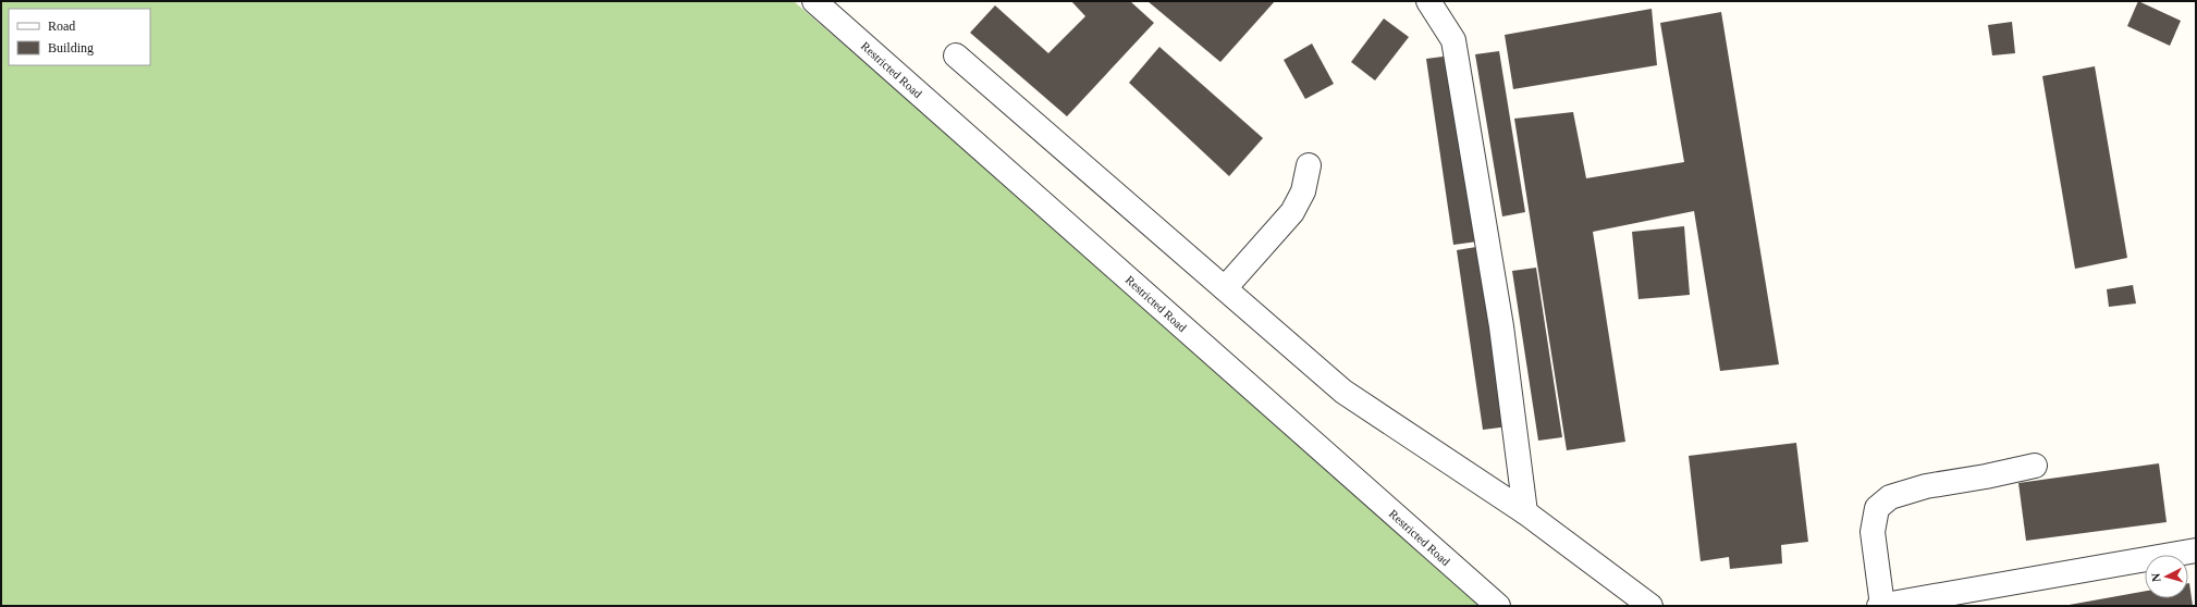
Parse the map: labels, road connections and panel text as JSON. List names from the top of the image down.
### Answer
{
  "streets": {
    "street": ["Restricted Road"]
  },
  "legend": ["Road", "Building"],
  "north": "left"
}
